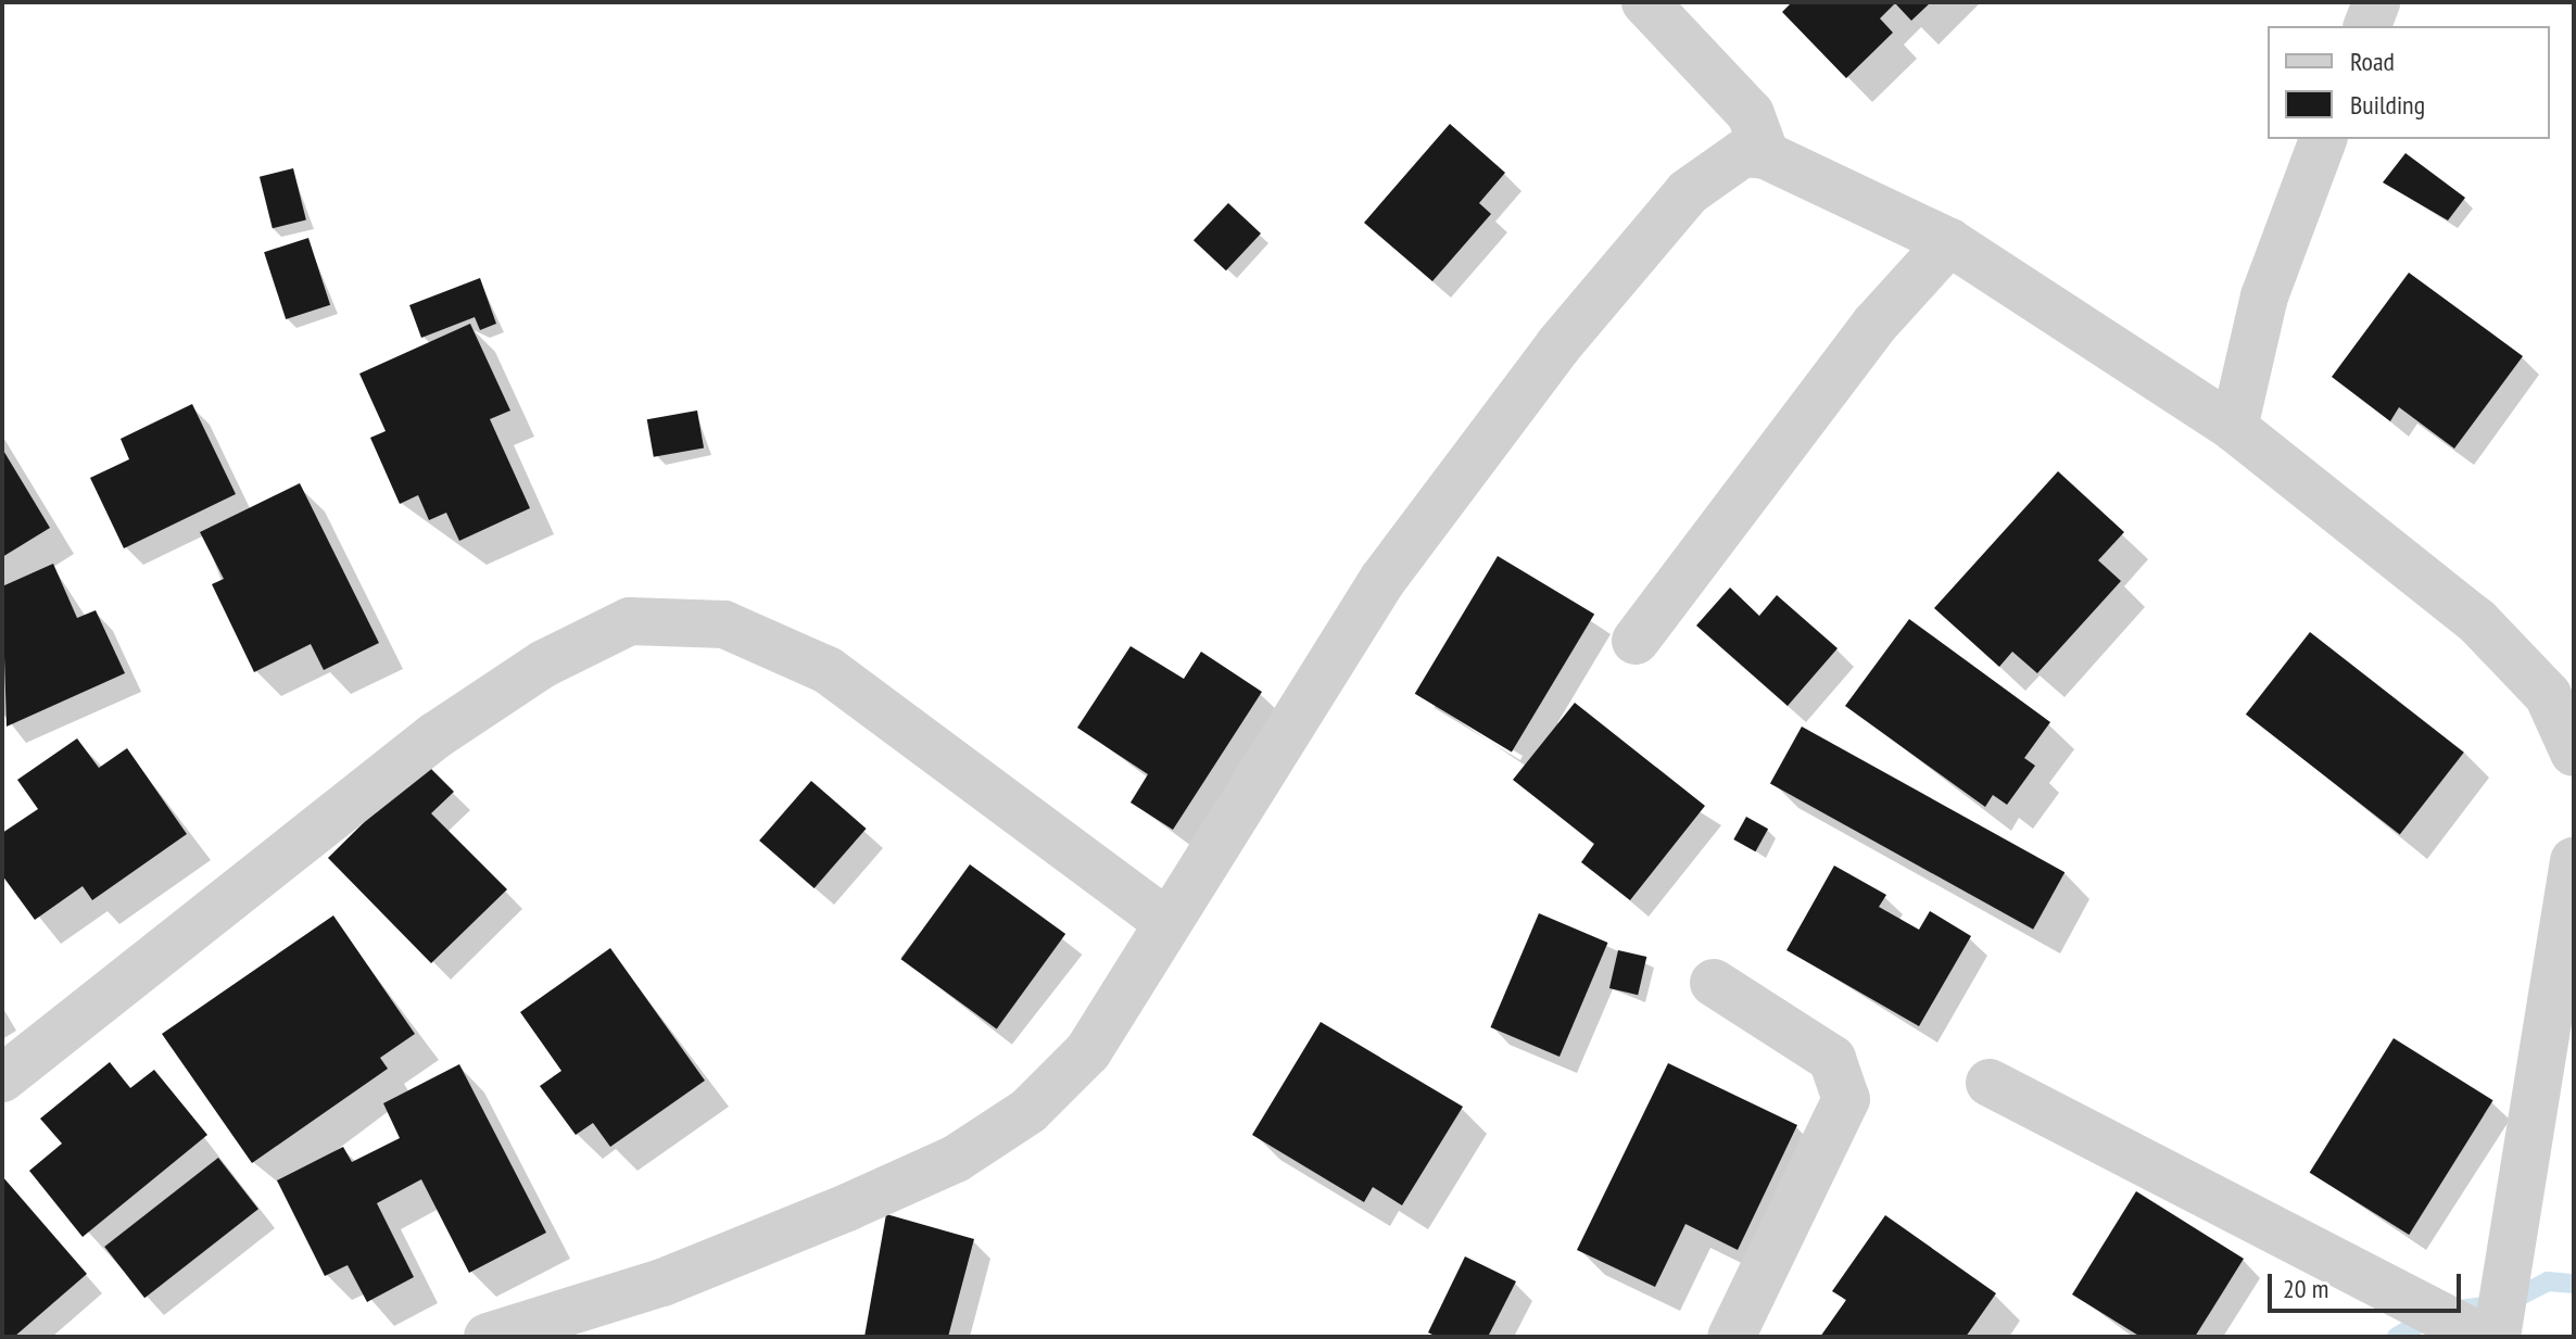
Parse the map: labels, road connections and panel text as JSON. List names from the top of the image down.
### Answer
{
  "legend": ["Road", "Building"],
  "scale_bar": "20 m"
}
